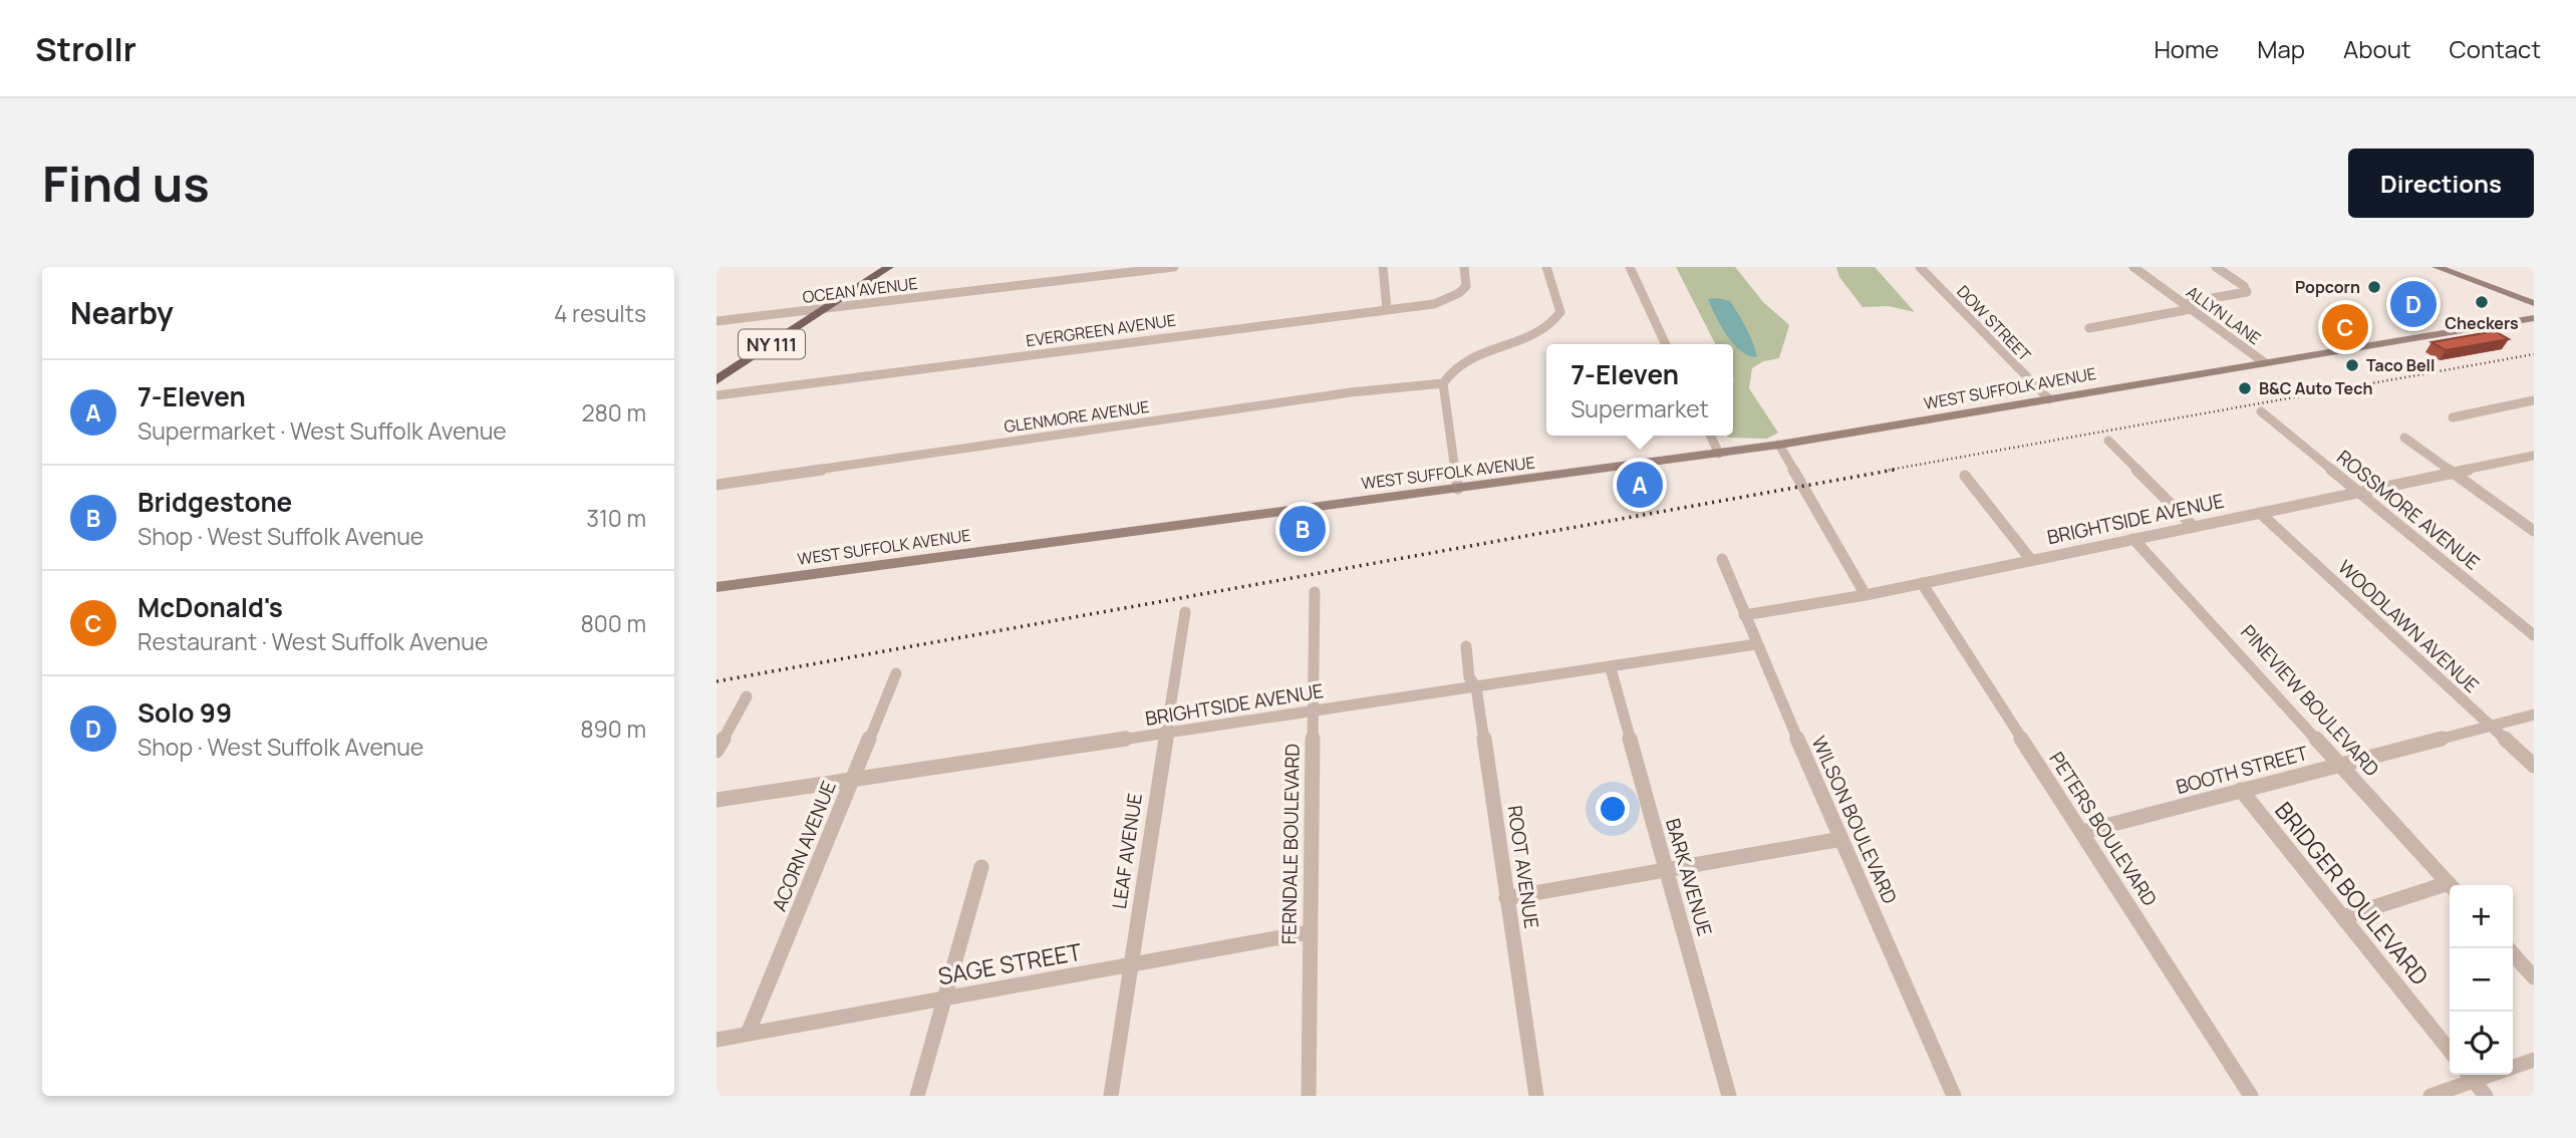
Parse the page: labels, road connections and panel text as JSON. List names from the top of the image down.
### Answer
{
  "streets": {
    "main road": ["NY 111", "WEST SUFFOLK AVENUE"],
    "street": [
      "OCEAN AVENUE",
      "ALLYN LANE",
      "DOW STREET",
      "EVERGREEN AVENUE",
      "GLENMORE AVENUE",
      "ROSSMORE AVENUE",
      "BRIGHTSIDE AVENUE",
      "WOODLAWN AVENUE",
      "PINEVIEW BOULEVARD",
      "BOOTH STREET",
      "WILSON BOULEVARD",
      "PETERS BOULEVARD",
      "FERNDALE BOULEVARD",
      "ACORN AVENUE",
      "LEAF AVENUE",
      "ROOT AVENUE",
      "BARK AVENUE",
      "BRIDGER BOULEVARD",
      "SAGE STREET"
    ]
  },
  "crossings": [
    ["OCEAN AVENUE", "NY 111"],
    ["ALLYN LANE", "WEST SUFFOLK AVENUE"],
    ["DOW STREET", "WEST SUFFOLK AVENUE"],
    ["ROSSMORE AVENUE", "BRIGHTSIDE AVENUE"],
    ["BRIGHTSIDE AVENUE", "WOODLAWN AVENUE"],
    ["BRIGHTSIDE AVENUE", "PINEVIEW BOULEVARD"],
    ["BRIGHTSIDE AVENUE", "WILSON BOULEVARD"],
    ["BRIGHTSIDE AVENUE", "PETERS BOULEVARD"],
    ["BRIGHTSIDE AVENUE", "FERNDALE BOULEVARD"],
    ["BRIGHTSIDE AVENUE", "ACORN AVENUE"],
    ["BRIGHTSIDE AVENUE", "LEAF AVENUE"],
    ["BRIGHTSIDE AVENUE", "ROOT AVENUE"],
    ["BRIGHTSIDE AVENUE", "BARK AVENUE"],
    ["WOODLAWN AVENUE", "BOOTH STREET"],
    ["PINEVIEW BOULEVARD", "BOOTH STREET"],
    ["BOOTH STREET", "PETERS BOULEVARD"],
    ["BOOTH STREET", "BRIDGER BOULEVARD"],
    ["FERNDALE BOULEVARD", "SAGE STREET"],
    ["ACORN AVENUE", "SAGE STREET"],
    ["LEAF AVENUE", "SAGE STREET"]
  ],
  "places": [
    "Popcorn",
    "Checkers",
    "Taco Bell",
    "B&C Auto Tech"
  ],
  "page": {
    "header": "Strollr",
    "nav": [
      "Home",
      "Map",
      "About",
      "Contact"
    ],
    "buttons": "Directions",
    "title": "Find us",
    "heading": ["Nearby", "4 results"],
    "pins": [
      "D",
      "C",
      "A",
      "B"
    ],
    "popup": ["7-Eleven", "Supermarket"],
    "list": [
      {
        "mark": "A",
        "name": "7-Eleven",
        "note": "Supermarket · West Suffolk Avenue",
        "value": "280 m"
      },
      {
        "mark": "B",
        "name": "Bridgestone",
        "note": "Shop · West Suffolk Avenue",
        "value": "310 m"
      },
      {
        "mark": "C",
        "name": "McDonald's",
        "note": "Restaurant · West Suffolk Avenue",
        "value": "800 m"
      },
      {
        "mark": "D",
        "name": "Solo 99",
        "note": "Shop · West Suffolk Avenue",
        "value": "890 m"
      }
    ],
    "map_buttons": ["+", "−"]
  }
}
